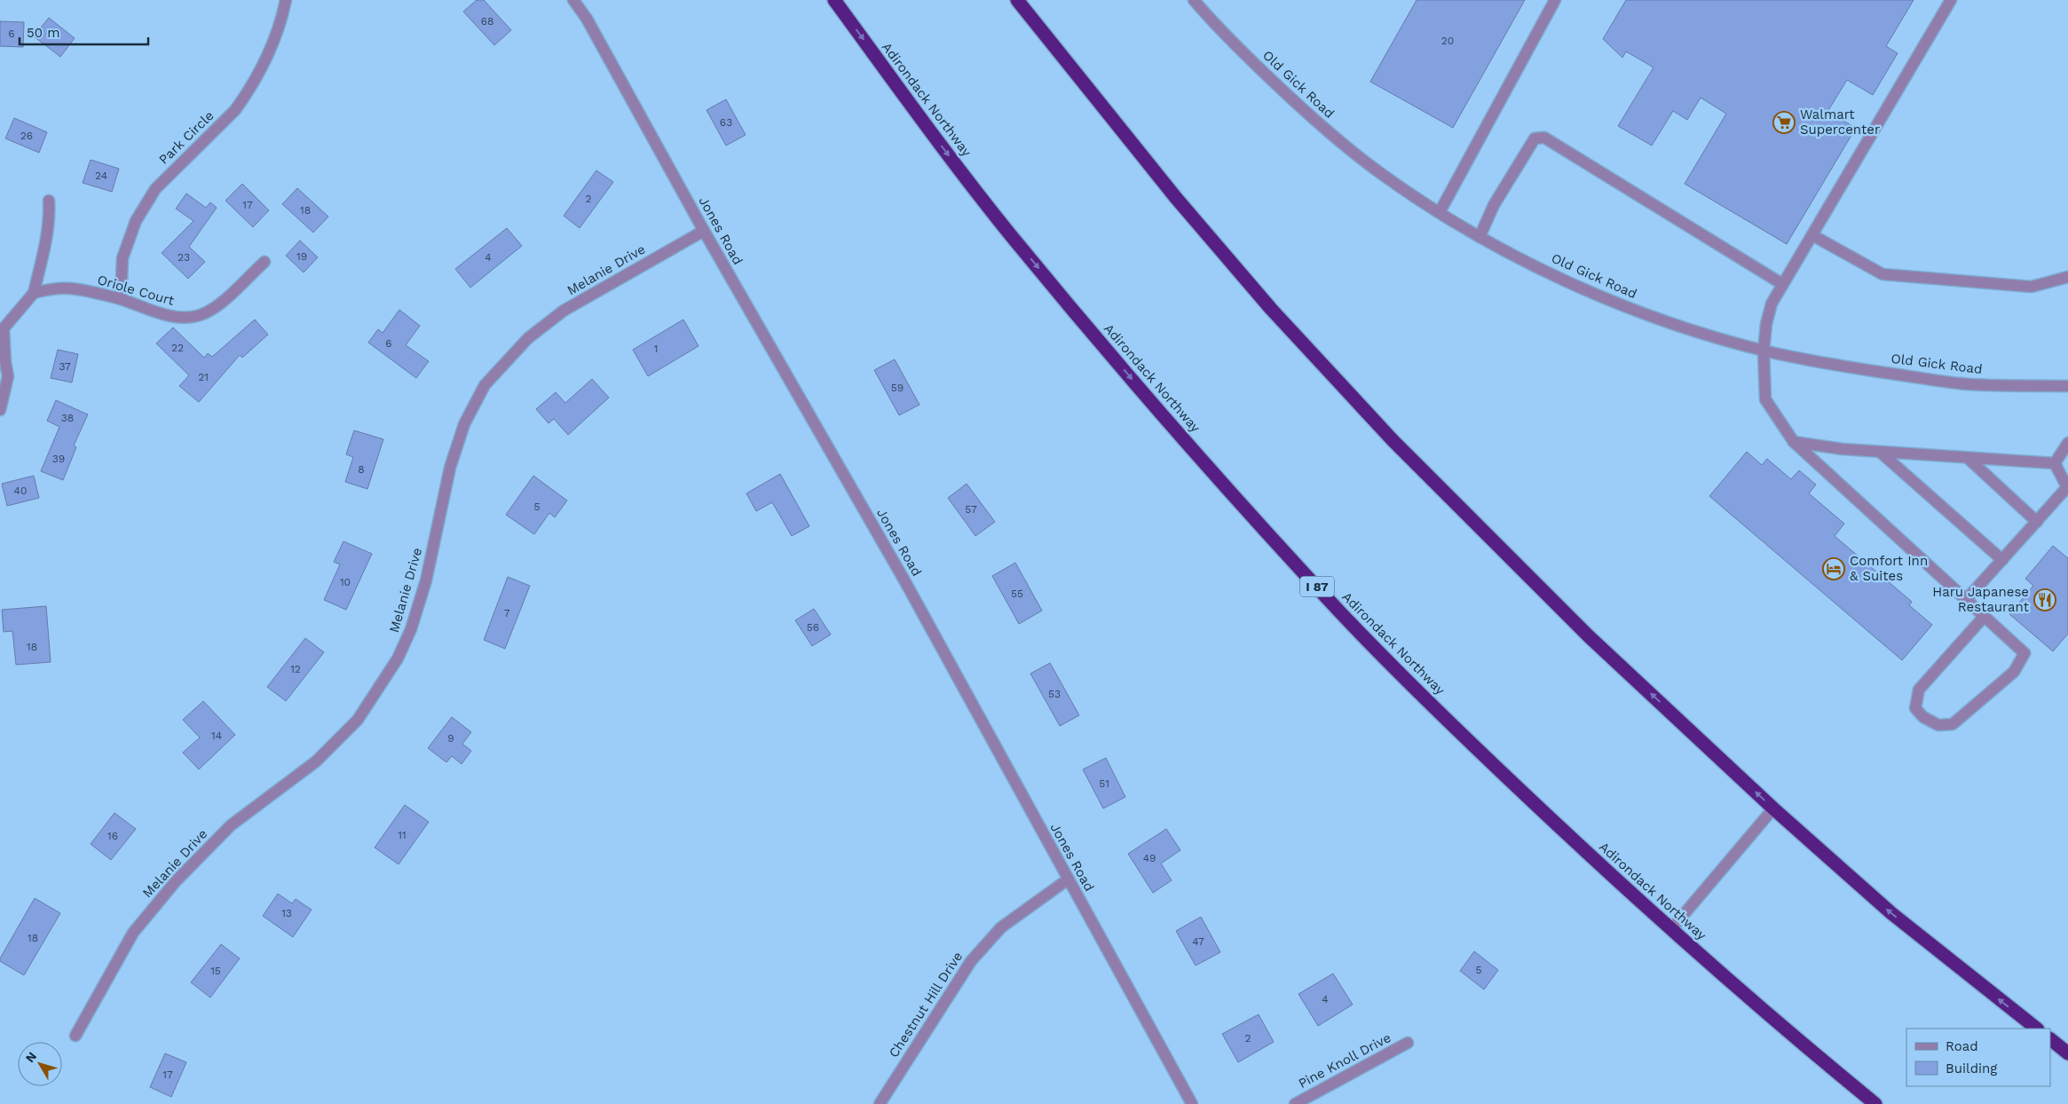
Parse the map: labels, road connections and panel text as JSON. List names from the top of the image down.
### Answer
{
  "streets": {
    "highway": ["Adirondack Northway", "I 87"],
    "street": [
      "Old Gick Road",
      "Park Circle",
      "Jones Road",
      "Melanie Drive",
      "Oriole Court",
      "Chestnut Hill Drive",
      "Pine Knoll Drive"
    ]
  },
  "crossings": [
    ["Park Circle", "Oriole Court"],
    ["Jones Road", "Melanie Drive"],
    ["Jones Road", "Chestnut Hill Drive"]
  ],
  "one_way": ["Adirondack Northway"],
  "places": {
    "supermarket": ["Walmart Supercenter"],
    "hotel": ["Comfort Inn & Suites"],
    "restaurant": ["Haru Japanese Restaurant"]
  },
  "house_numbers": [
    "68",
    "6",
    "20",
    "63",
    "26",
    "24",
    "2",
    "17",
    "18",
    "19",
    "23",
    "4",
    "6",
    "22",
    "1",
    "37",
    "21",
    "59",
    "38",
    "39",
    "8",
    "40",
    "5",
    "57",
    "10",
    "55",
    "7",
    "56",
    "18",
    "12",
    "53",
    "14",
    "9",
    "51",
    "11",
    "16",
    "49",
    "13",
    "18",
    "47",
    "5",
    "15",
    "4",
    "2",
    "17"
  ],
  "legend": ["Road", "Building"],
  "scale_bar": "50 m",
  "north": "top left"
}
